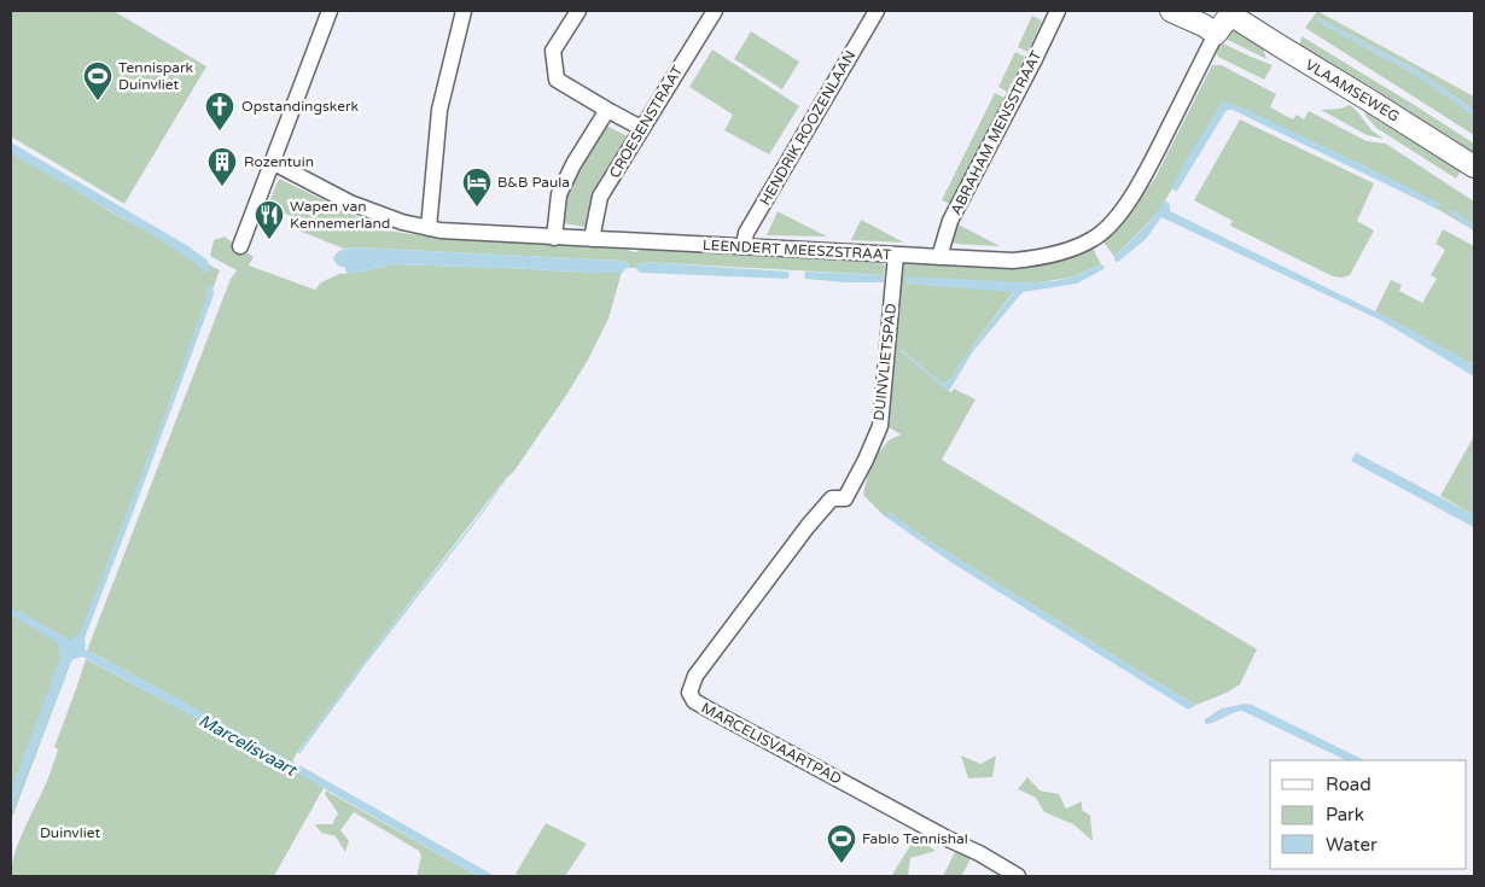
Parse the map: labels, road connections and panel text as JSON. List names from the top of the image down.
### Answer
{
  "streets": {
    "street": [
      "VLAAMSEWEG",
      "CROESENSTRAAT",
      "HENDRIK ROOZENLAAN",
      "ABRAHAM MENSSTRAAT",
      "LEENDERT MEESZSTRAAT",
      "DUINVLIETSPAD",
      "MARCELISVAARTPAD"
    ]
  },
  "crossings": [
    ["VLAAMSEWEG", "LEENDERT MEESZSTRAAT"],
    ["CROESENSTRAAT", "LEENDERT MEESZSTRAAT"],
    ["HENDRIK ROOZENLAAN", "LEENDERT MEESZSTRAAT"],
    ["ABRAHAM MENSSTRAAT", "LEENDERT MEESZSTRAAT"],
    ["LEENDERT MEESZSTRAAT", "DUINVLIETSPAD"],
    ["DUINVLIETSPAD", "MARCELISVAARTPAD"]
  ],
  "water": ["Marcelisvaart"],
  "parks": ["Duinvliet"],
  "places": {
    "sports": ["Tennispark Duinvliet", "Fablo Tennishal"],
    "church": ["Opstandingskerk"],
    "building": ["Rozentuin"],
    "hotel": ["B&B Paula"],
    "restaurant": ["Wapen van Kennemerland"]
  },
  "legend": ["Road", "Park", "Water"]
}
